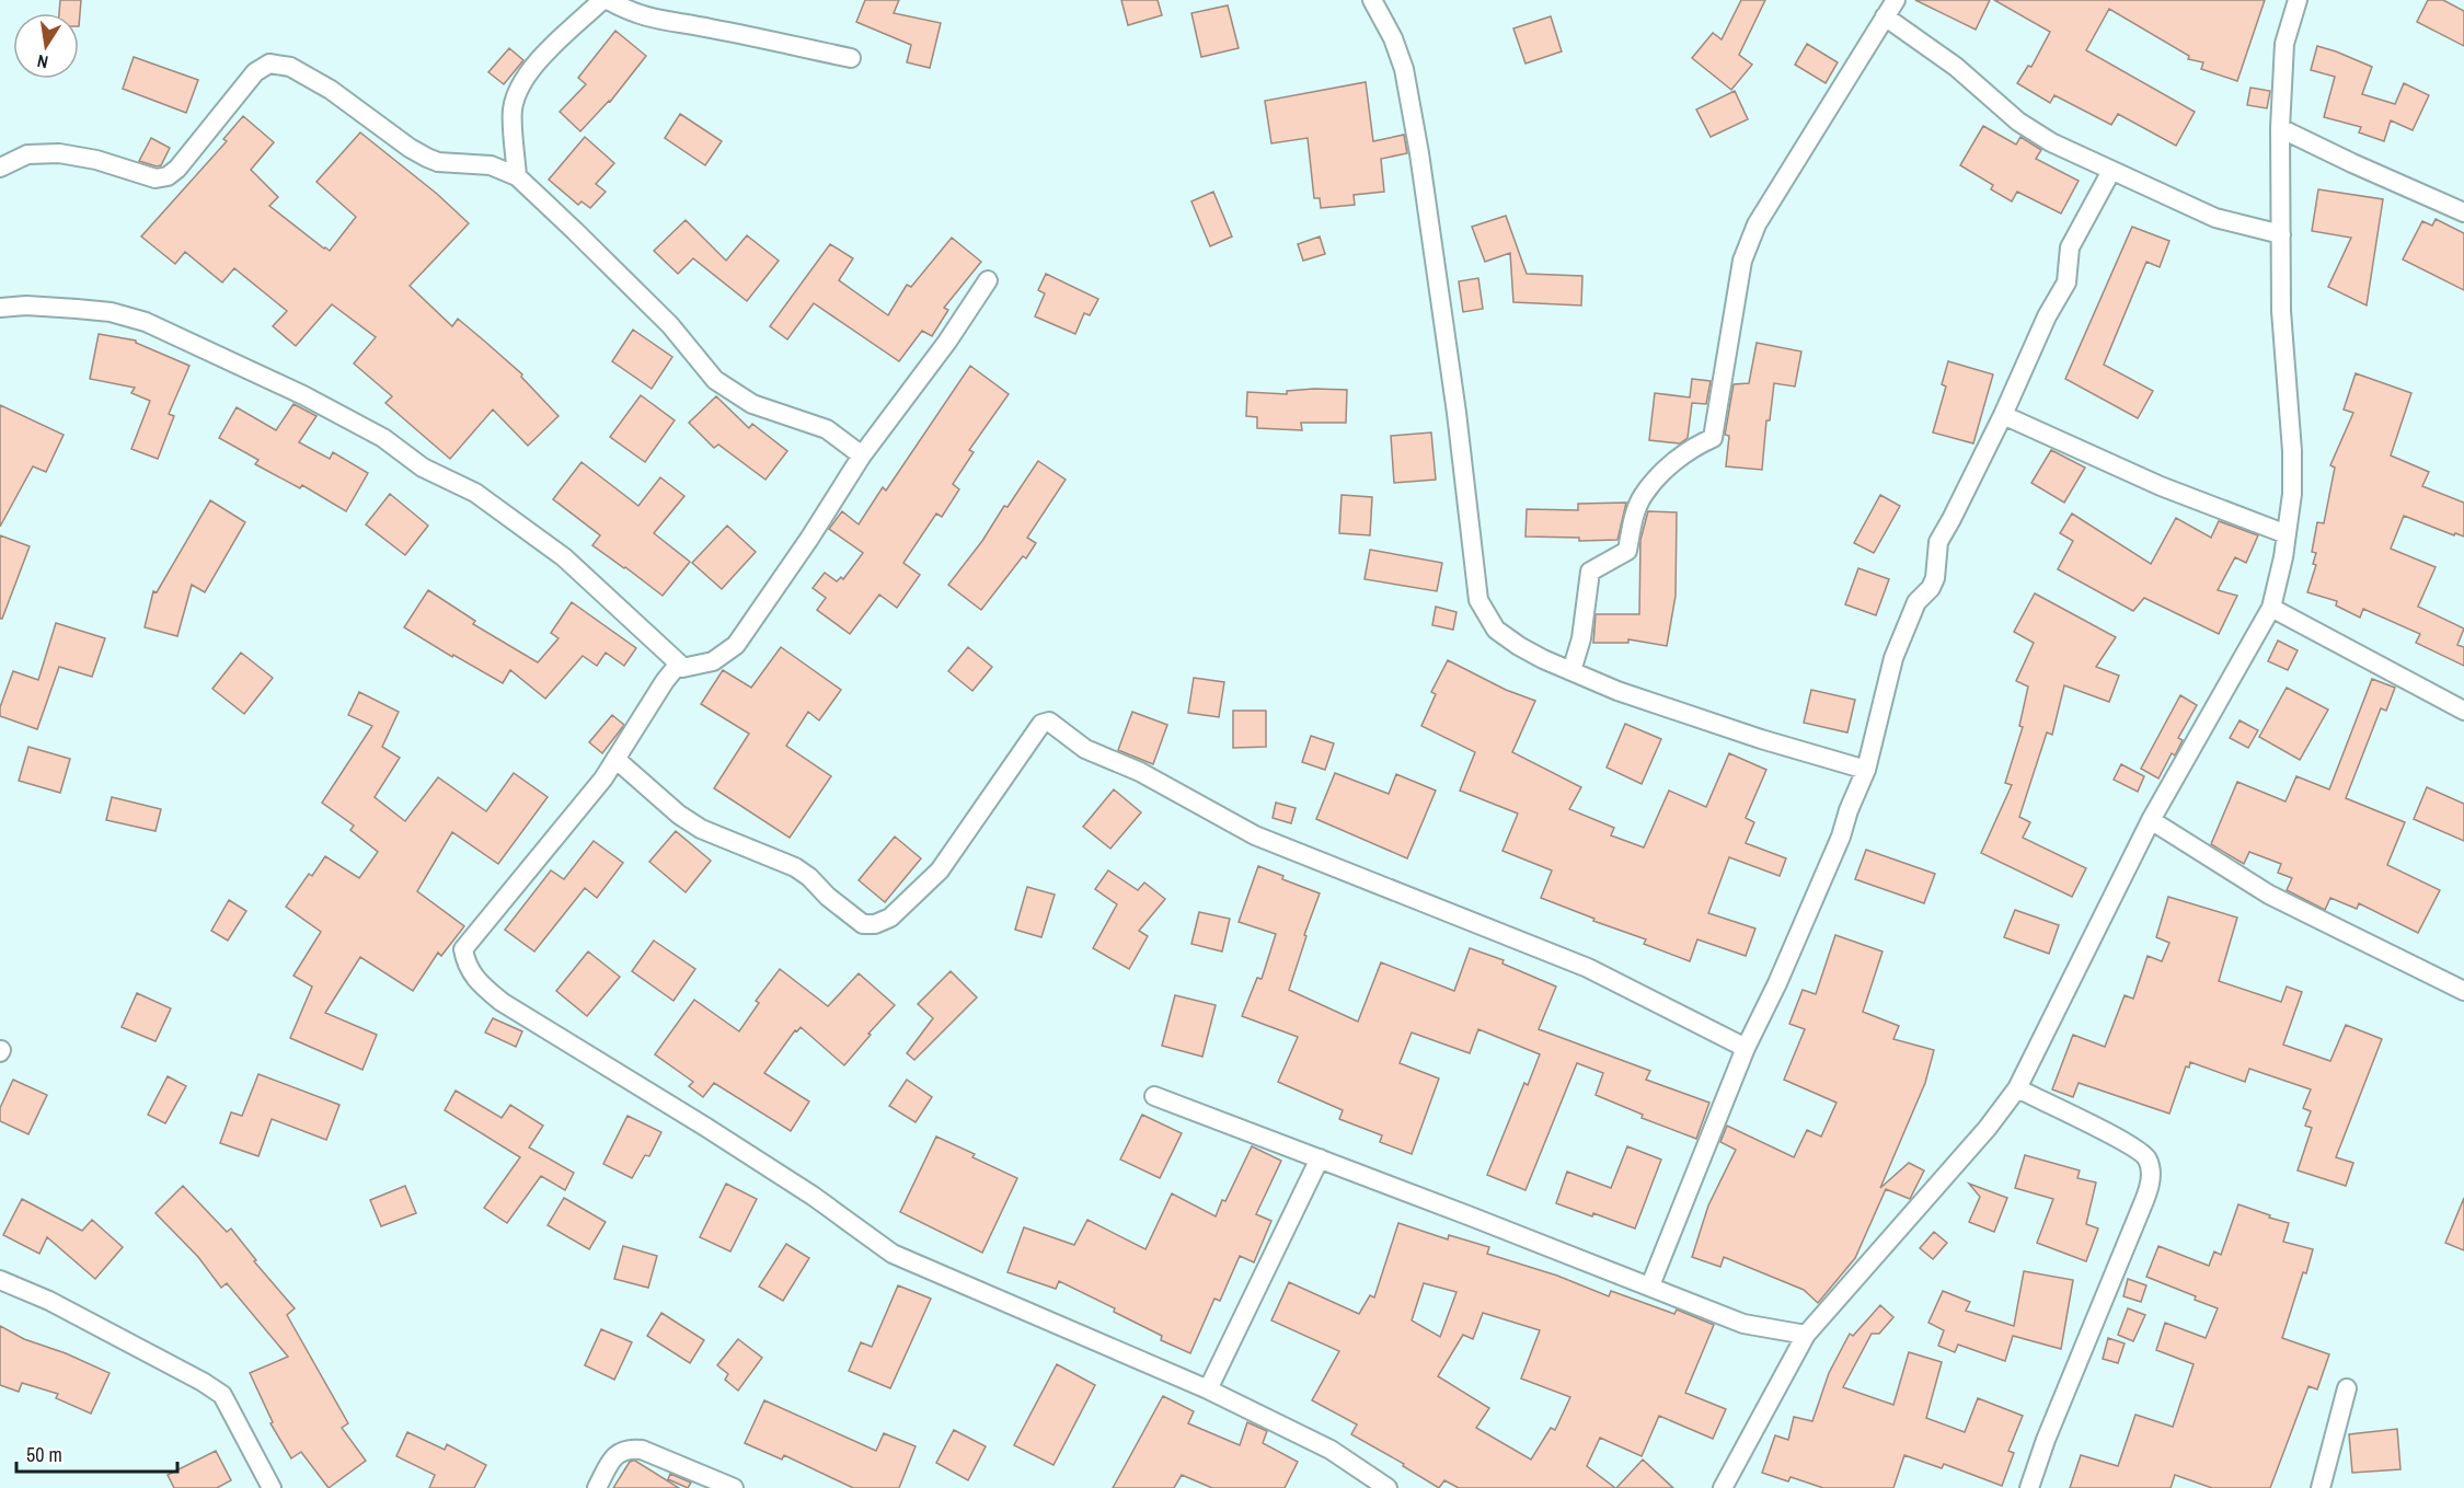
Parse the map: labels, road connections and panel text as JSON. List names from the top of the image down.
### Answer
{
  "scale_bar": "50 m",
  "north": "bottom"
}
